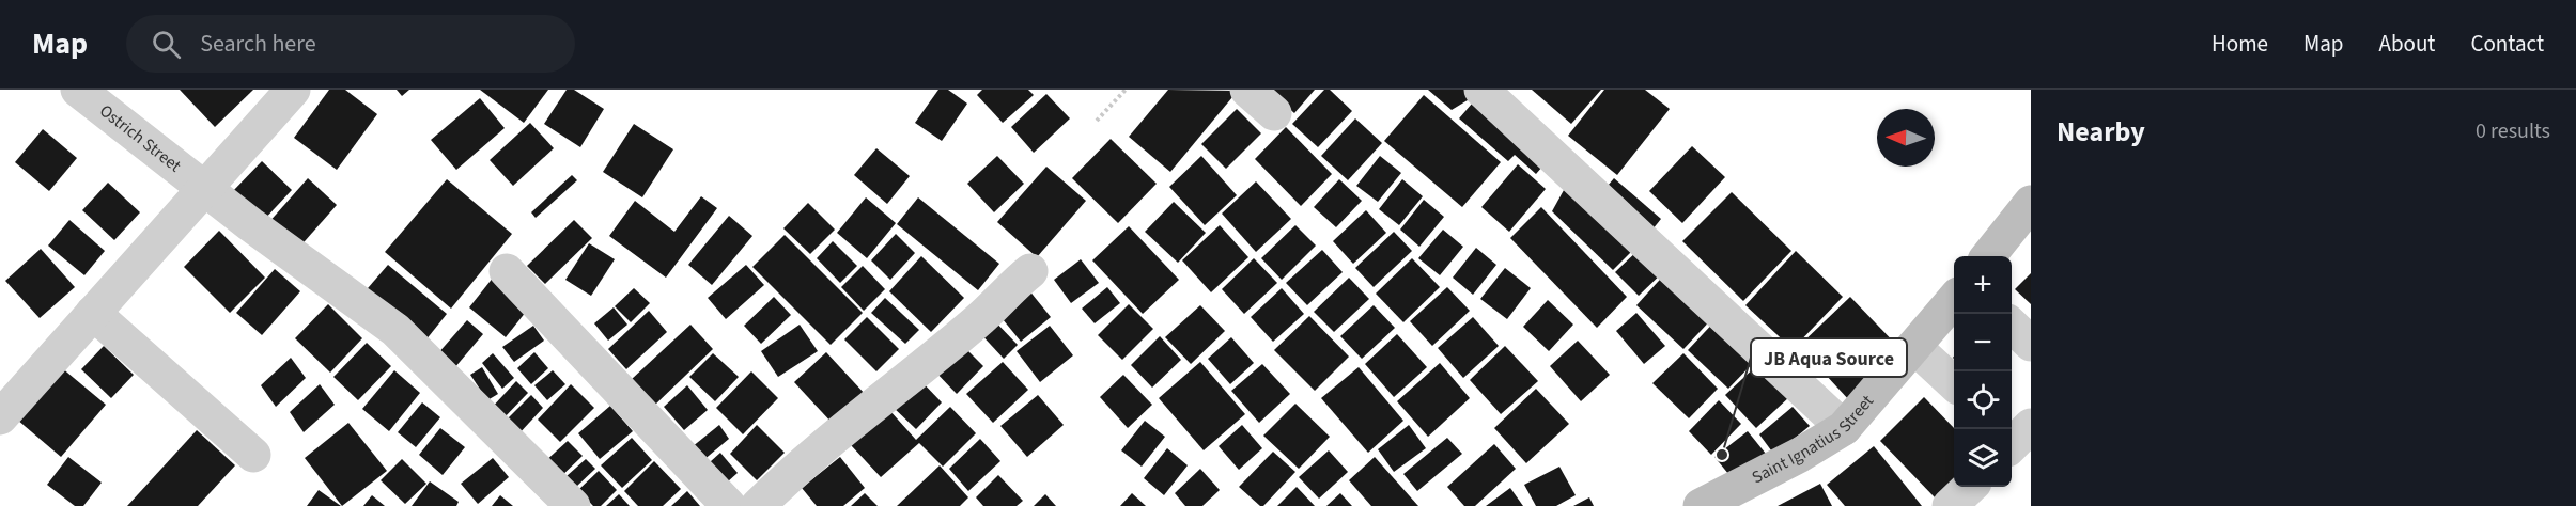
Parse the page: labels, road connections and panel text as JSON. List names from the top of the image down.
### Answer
{
  "streets": {
    "street": ["Ostrich Street", "Saint Ignatius Street"]
  },
  "places": ["JB Aqua Source"],
  "north": "left",
  "page": {
    "header": "Map",
    "search": "Search here",
    "nav": [
      "Home",
      "Map",
      "About",
      "Contact"
    ],
    "heading": ["Nearby", "0 results"],
    "map_buttons": ["+", "−"]
  }
}
